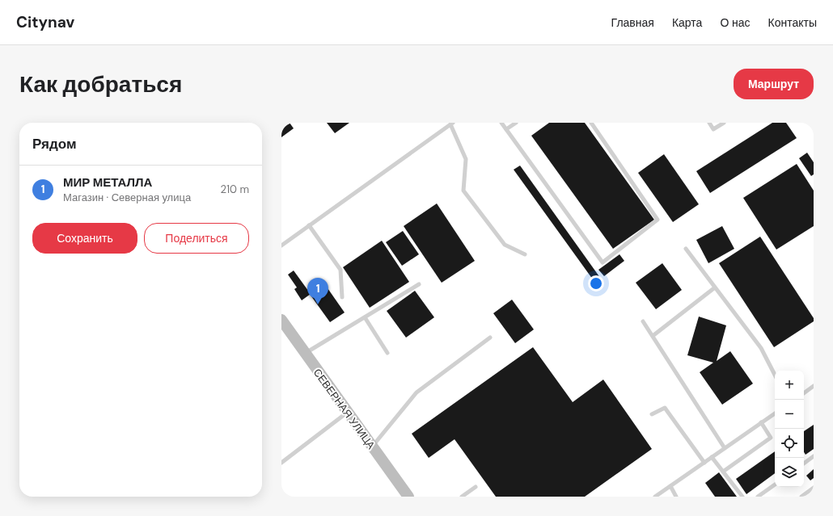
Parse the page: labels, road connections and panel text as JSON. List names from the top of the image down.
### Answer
{
  "streets": {
    "main road": ["СЕВЕРНАЯ УЛИЦА"]
  },
  "page": {
    "header": "Citynav",
    "nav": [
      "Главная",
      "Карта",
      "О нас",
      "Контакты"
    ],
    "buttons": [
      "Маршрут",
      ["Сохранить", "Поделиться"]
    ],
    "title": "Как добраться",
    "heading": "Рядом",
    "list": [
      {
        "mark": "1",
        "name": "МИР МЕТАЛЛА",
        "note": "Магазин · Северная улица",
        "value": "210 m"
      }
    ],
    "pins": "1",
    "map_buttons": ["+", "−"]
  }
}
